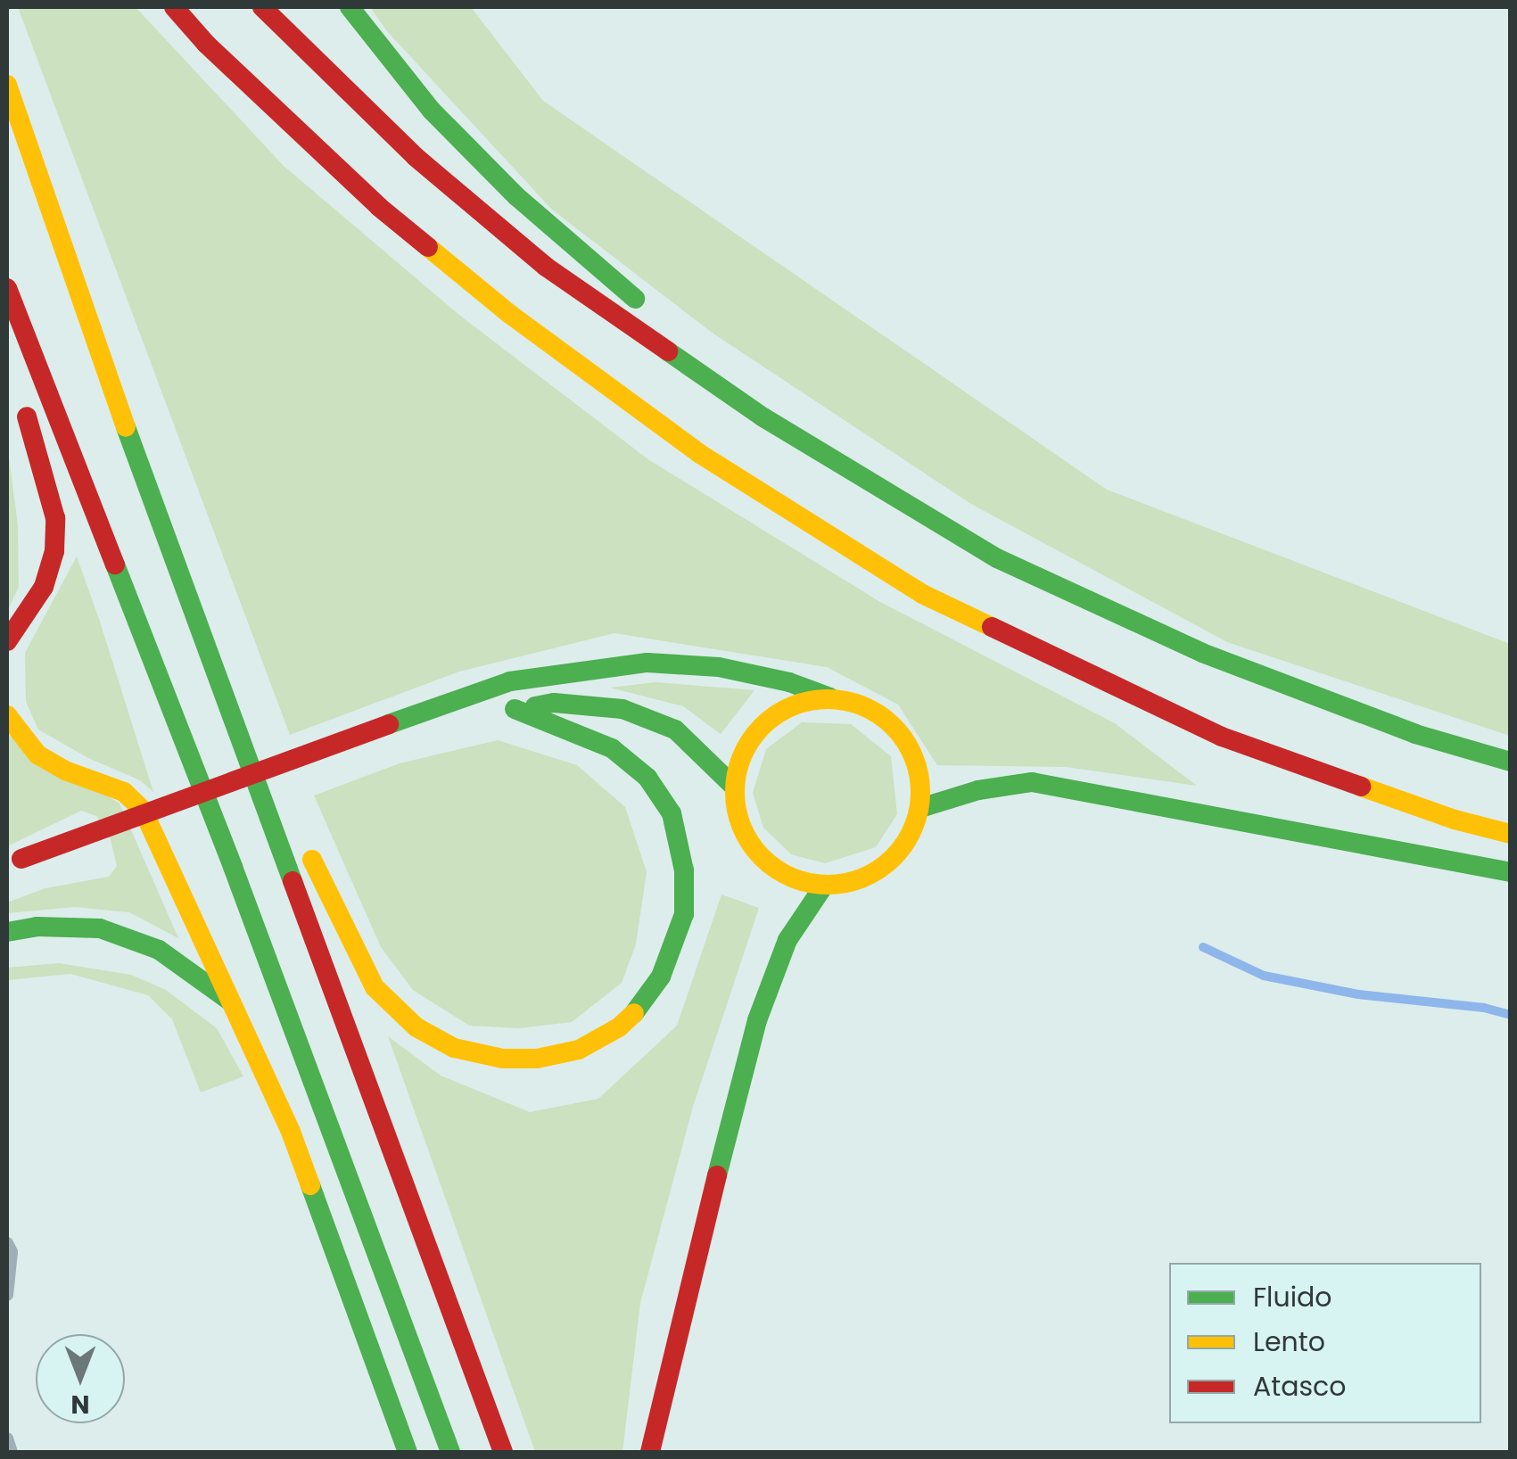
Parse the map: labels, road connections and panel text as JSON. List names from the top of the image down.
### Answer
{
  "legend": ["Fluido", "Lento", "Atasco"],
  "north": "bottom"
}
